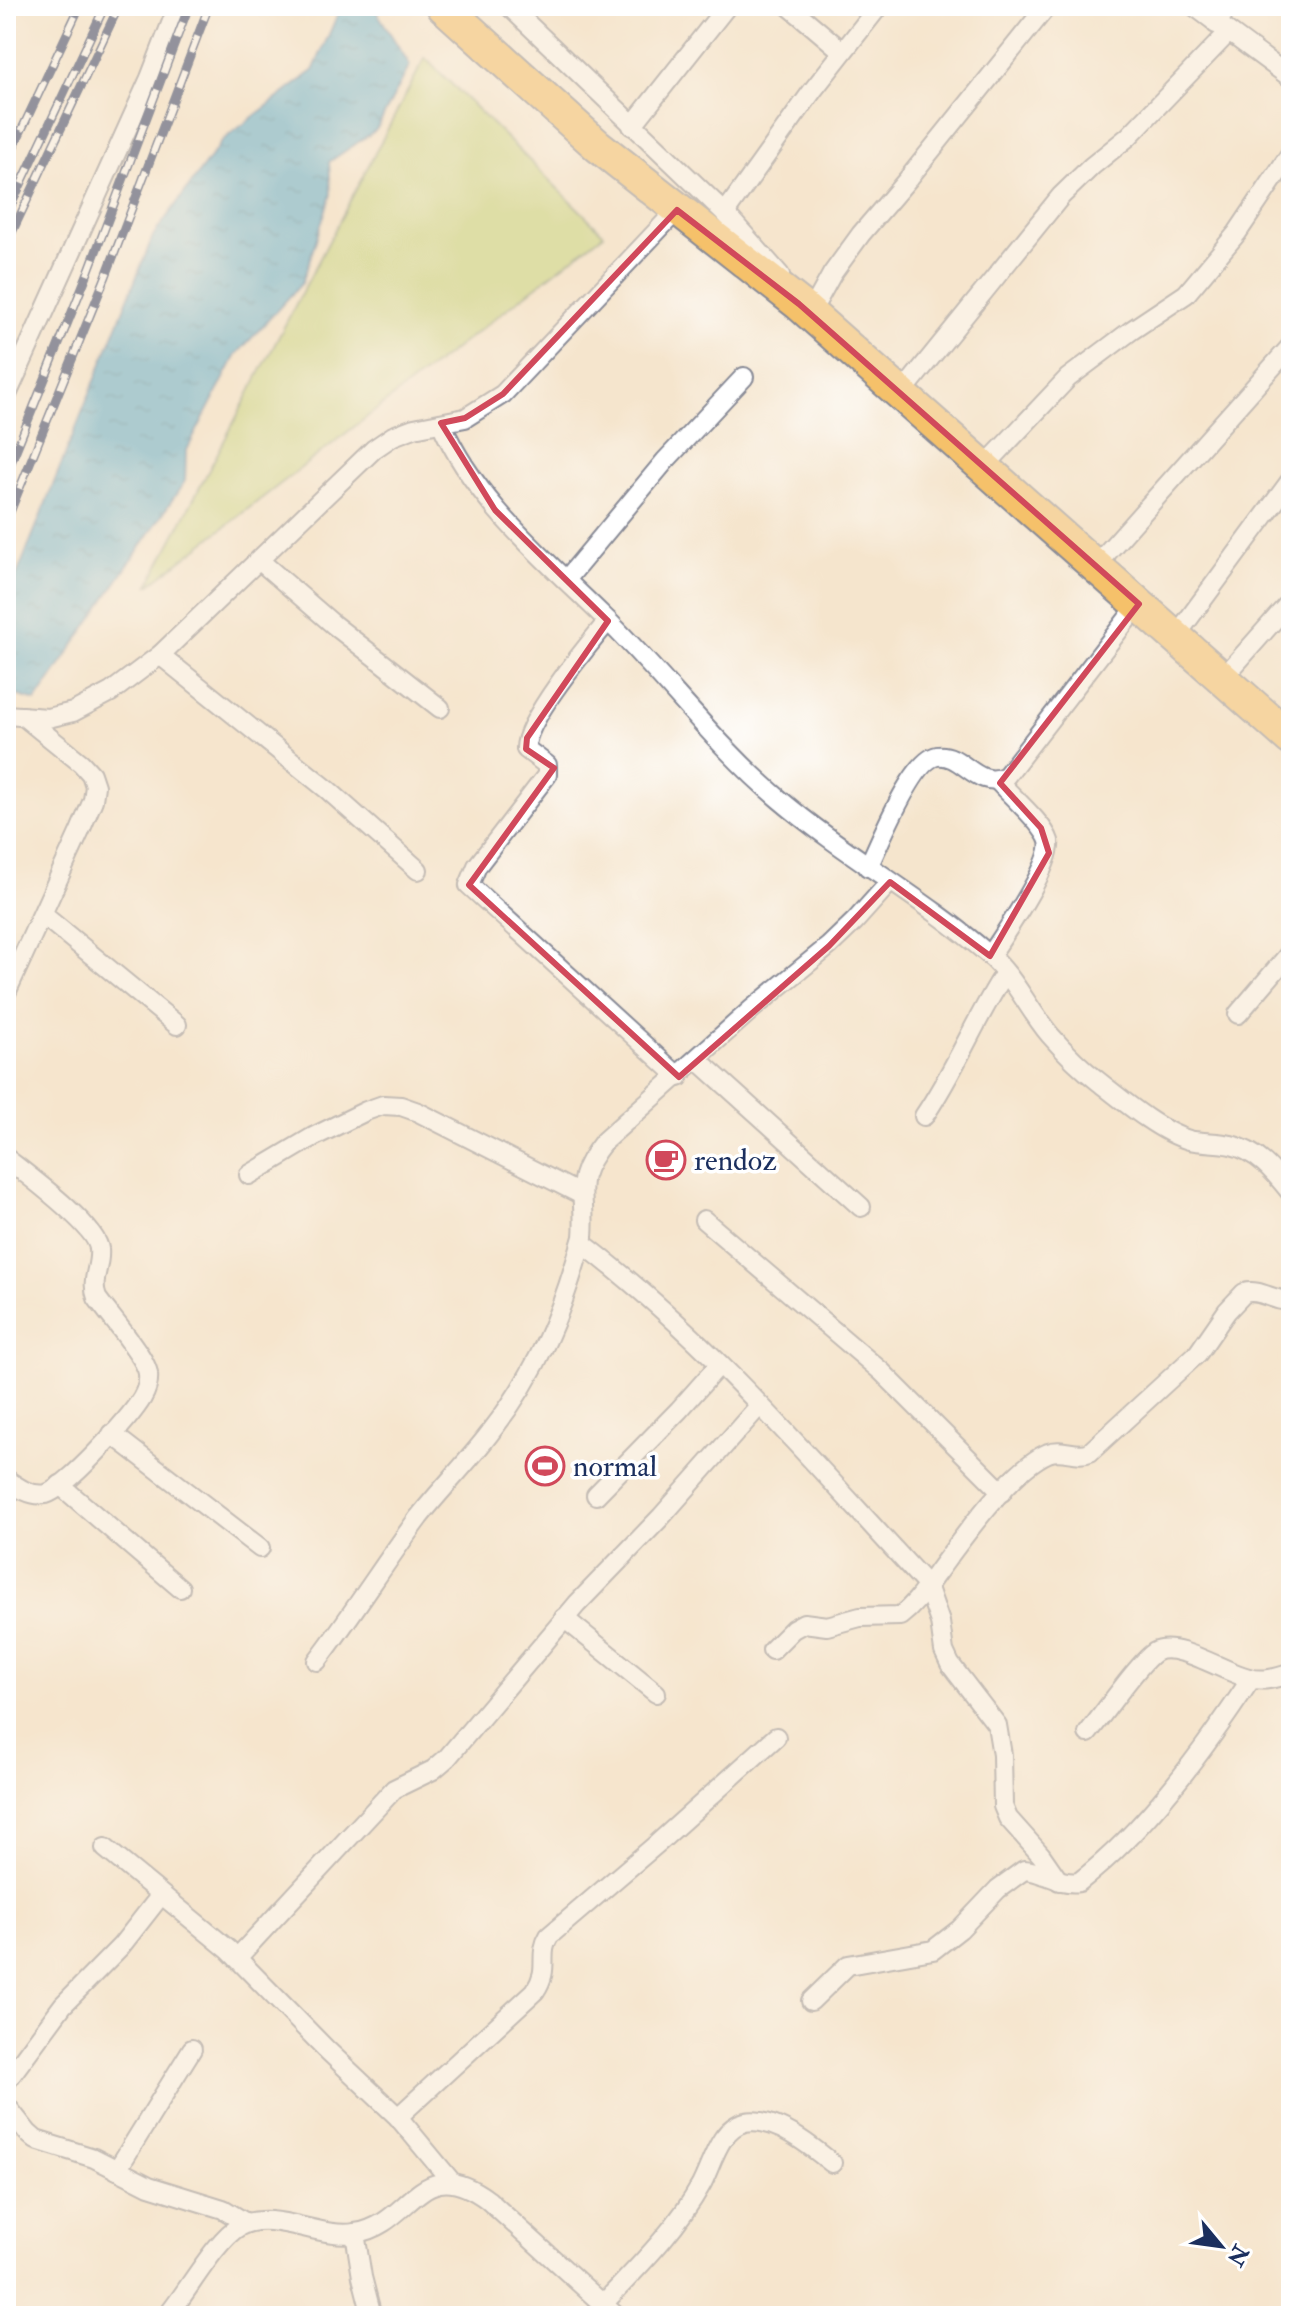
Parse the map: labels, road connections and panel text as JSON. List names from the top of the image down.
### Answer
{
  "places": {
    "cafe": ["rendoz"],
    "sports": ["normal"]
  },
  "north": "bottom right"
}
